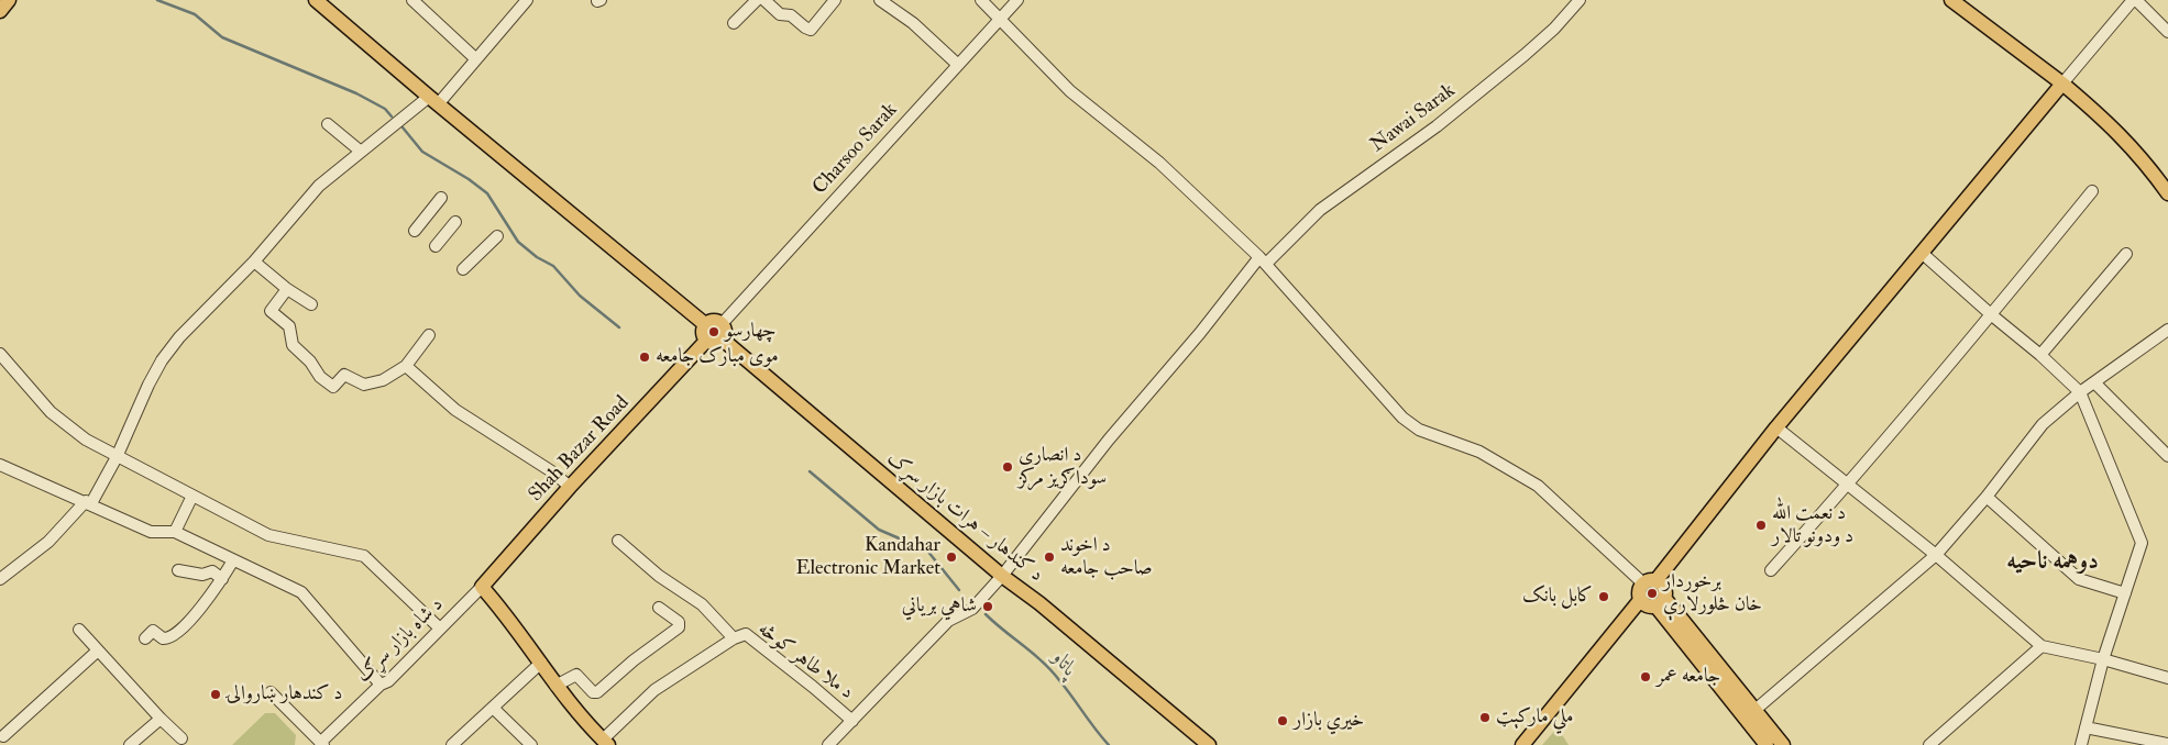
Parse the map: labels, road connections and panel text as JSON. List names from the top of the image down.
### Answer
{
  "streets": {
    "main road": ["Shah Bazar Road", "د کندهار – هرات بازار سړک"],
    "street": [
      "Nawai Sarak",
      "Charsoo Sarak",
      "د شاه بازار سړګ",
      "د ملا طاهر کوڅه"
    ]
  },
  "crossings": [
    ["Nawai Sarak", "د کندهار – هرات بازار سړک"],
    ["Nawai Sarak", "د ملا طاهر کوڅه"],
    ["Charsoo Sarak", "Shah Bazar Road"],
    ["Charsoo Sarak", "د کندهار – هرات بازار سړک"],
    ["Shah Bazar Road", "د کندهار – هرات بازار سړک"],
    ["Shah Bazar Road", "د شاه بازار سړګ"]
  ],
  "districts": ["دوهمه ناحیه"],
  "water": ["پاتاو"],
  "places": [
    "چهارسو",
    "موی مبارک جامعه",
    "د انصاري سوداګریز مرکز",
    "د نعمت الله د ودونو تالار",
    "Kandahar Electronic Market",
    "د اخوند صاحب جامعه",
    "برخوردار خان څلورلارې",
    "کابل بانک",
    "شاهي برياني",
    "جامعه عمر",
    "د کندهار ښاروالۍ",
    "ملي مارکېټ",
    "خیري بازار"
  ]
}
